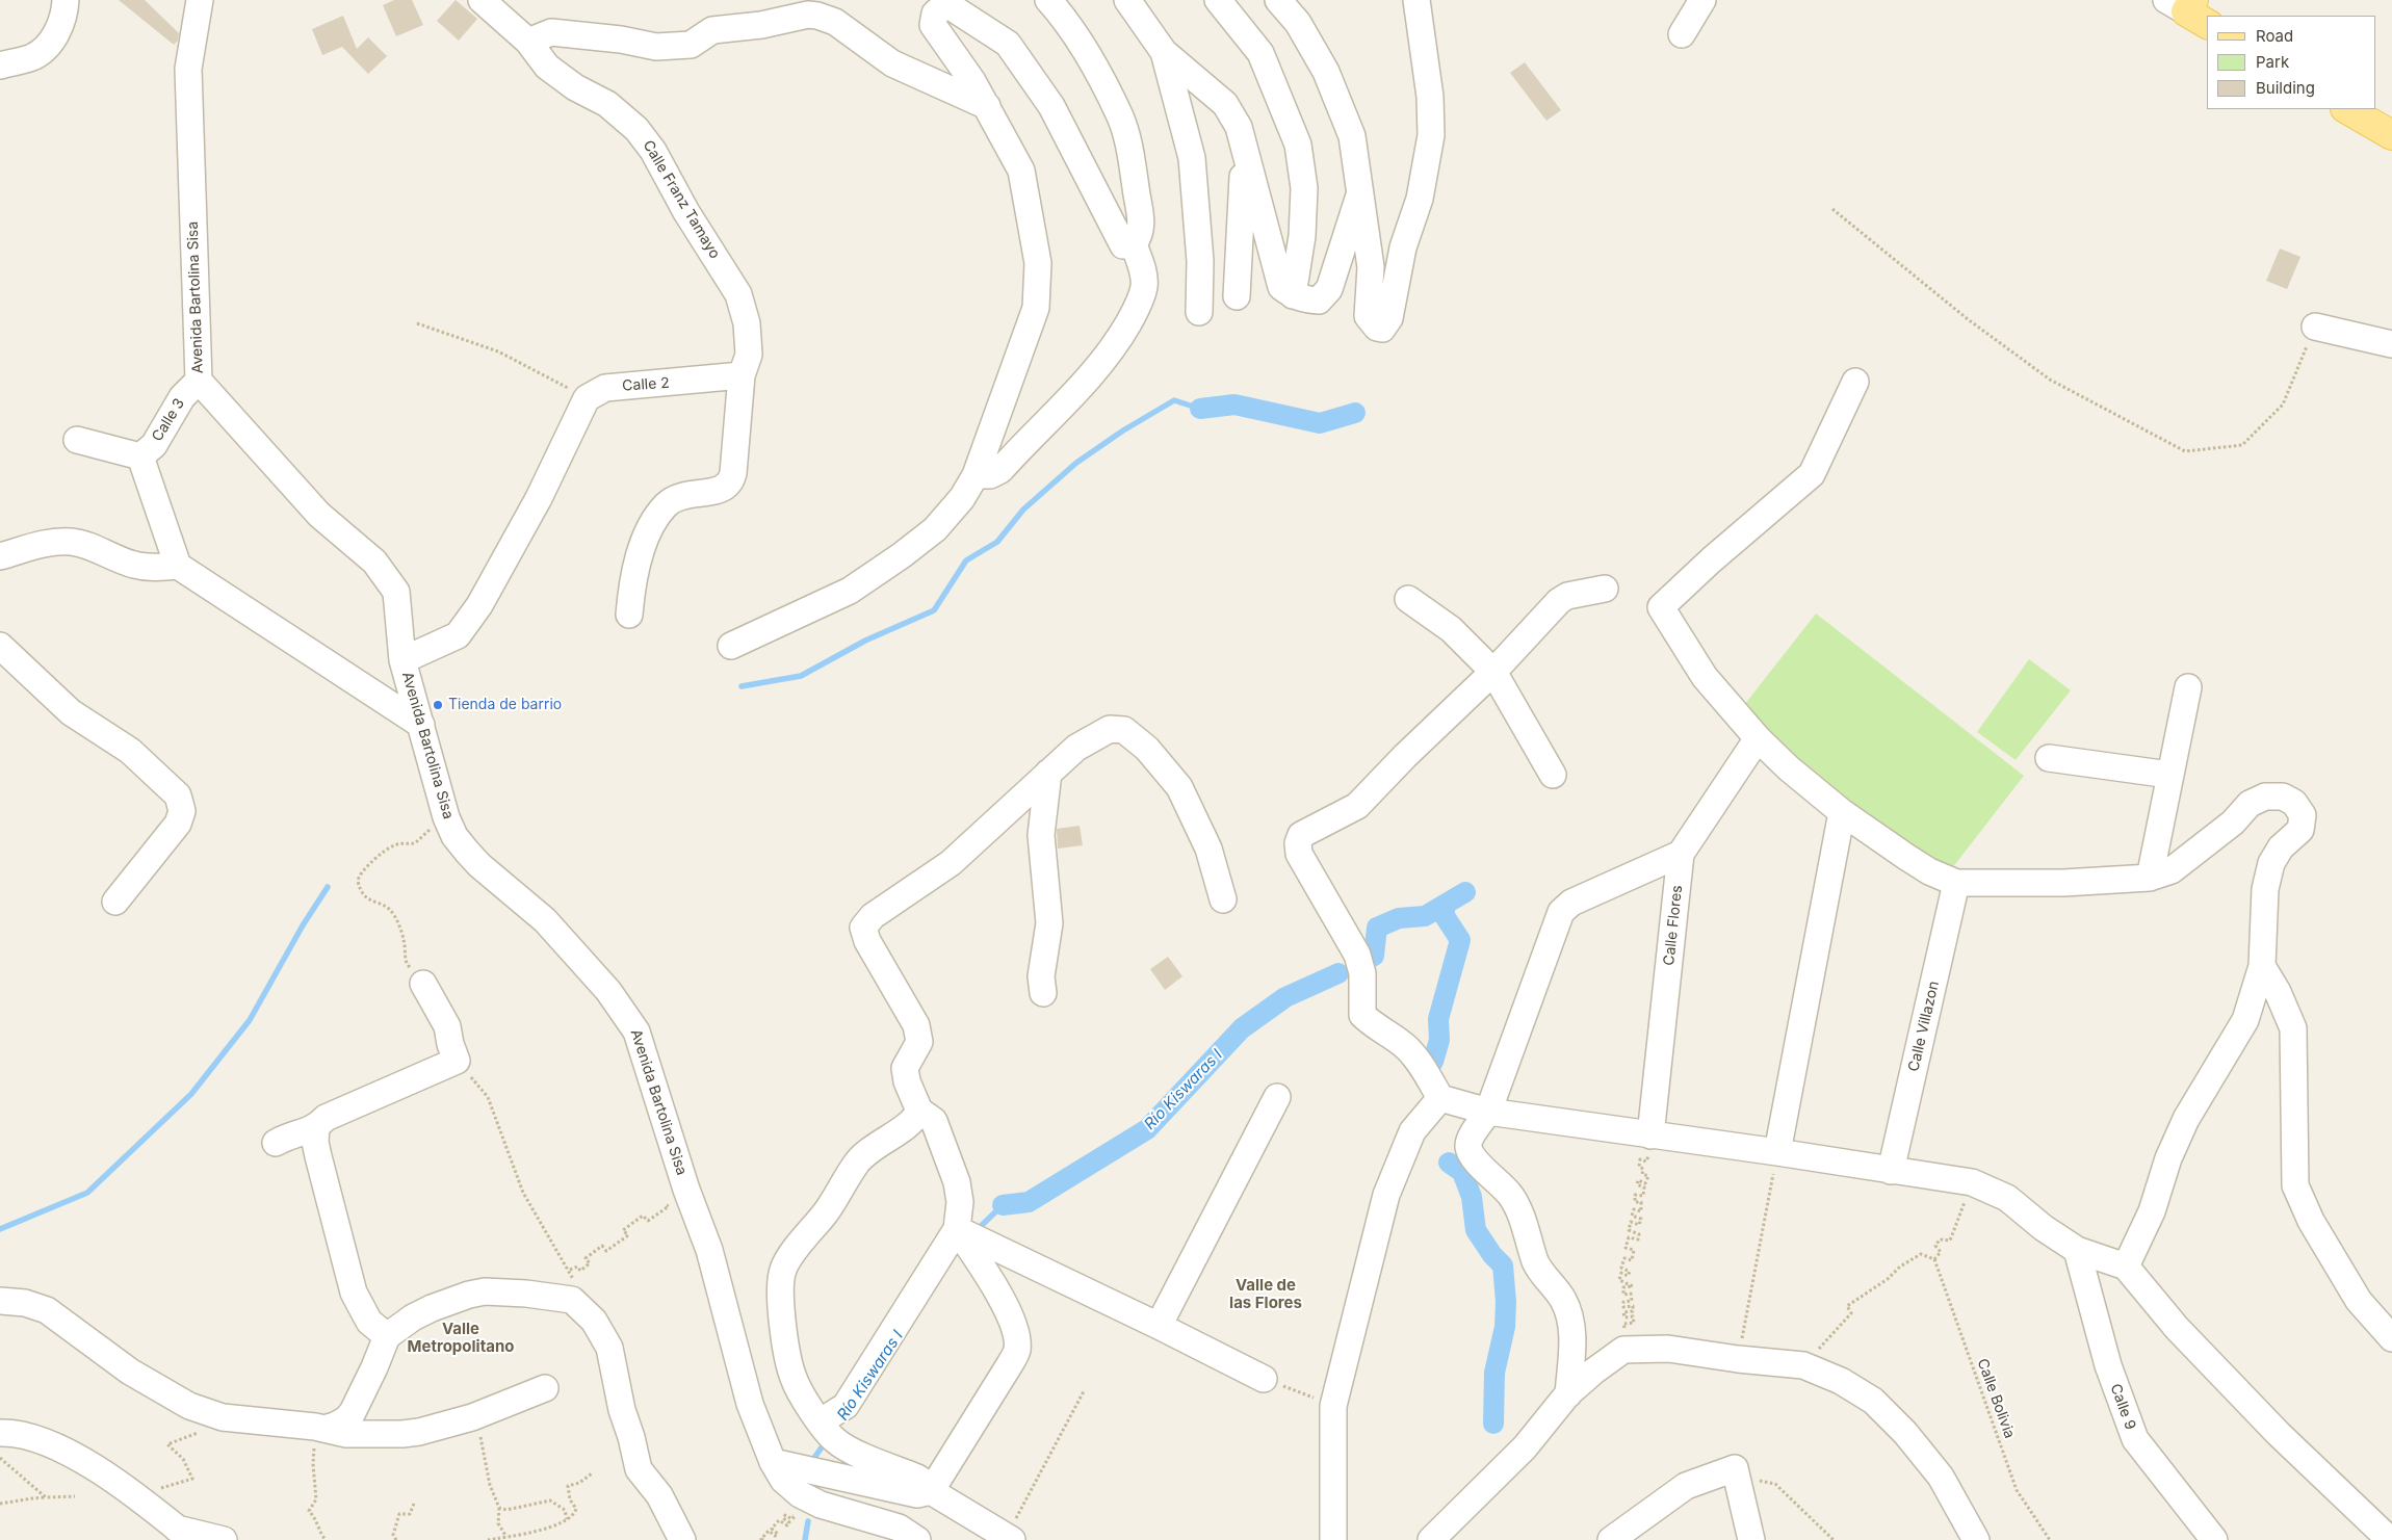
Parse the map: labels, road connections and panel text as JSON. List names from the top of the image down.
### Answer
{
  "streets": {
    "street": [
      "Calle Franz Tamayo",
      "Avenida Bartolina Sisa",
      "Calle 2",
      "Calle 3",
      "Calle Flores",
      "Calle Villazon",
      "Calle 9"
    ],
    "path": ["Calle Bolivia"]
  },
  "crossings": [
    ["Calle Franz Tamayo", "Calle 2"],
    ["Avenida Bartolina Sisa", "Calle 3"]
  ],
  "districts": ["Valle de las Flores", "Valle Metropolitano"],
  "water": ["Río Kiswaras I"],
  "places": ["Tienda de barrio"],
  "legend": ["Road", "Park", "Building"]
}
